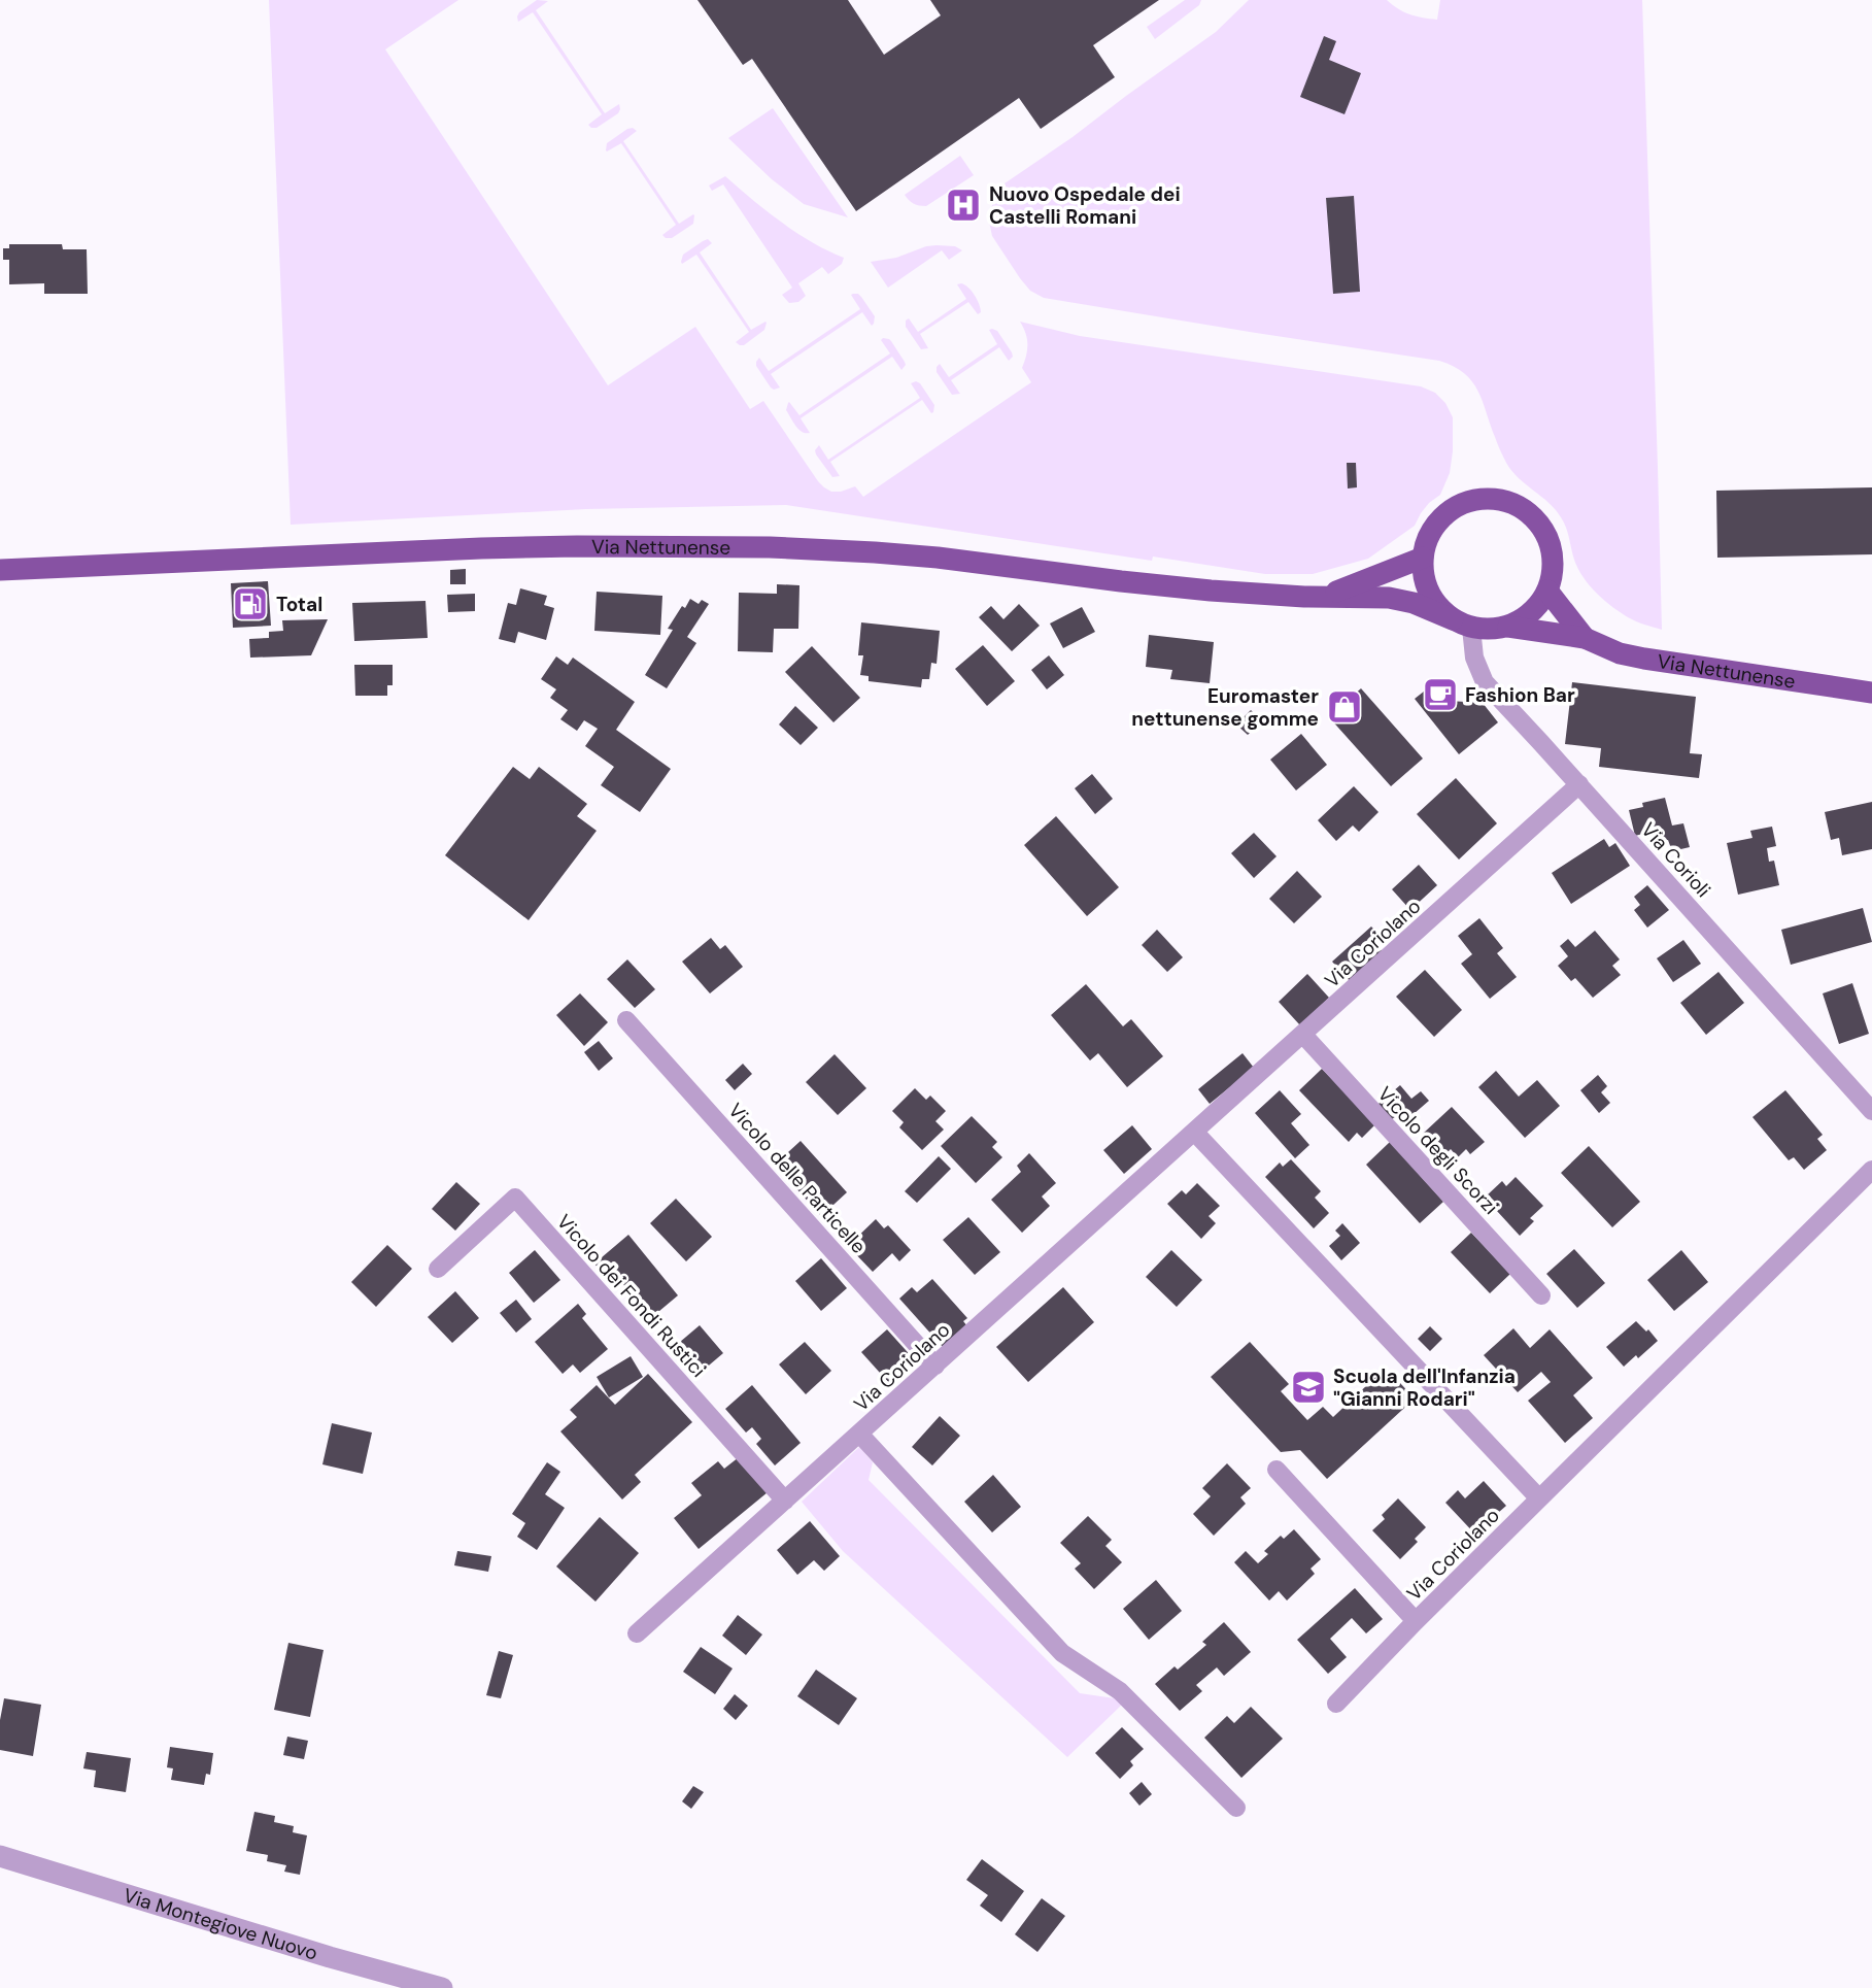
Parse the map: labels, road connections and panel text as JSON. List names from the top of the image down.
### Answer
{
  "streets": {
    "main road": ["Via Nettunense"],
    "street": [
      "Via Corioli",
      "Via Coriolano",
      "Vicolo degli Scorzi",
      "Vicolo delle Particelle",
      "Vicolo dei Fondi Rustici",
      "Via Montegiove Nuovo"
    ]
  },
  "crossings": [
    ["Via Nettunense", "Via Corioli"],
    ["Via Corioli", "Via Coriolano"],
    ["Via Coriolano", "Vicolo degli Scorzi"],
    ["Via Coriolano", "Vicolo delle Particelle"],
    ["Via Coriolano", "Vicolo dei Fondi Rustici"]
  ],
  "places": {
    "hospital": ["Nuovo Ospedale dei Castelli Romani"],
    "fuel station": ["Total"],
    "cafe": ["Fashion Bar"],
    "shop": ["Euromaster nettunense gomme"],
    "school or university": ["Scuola dell'Infanzia \"Gianni Rodari\""]
  }
}
